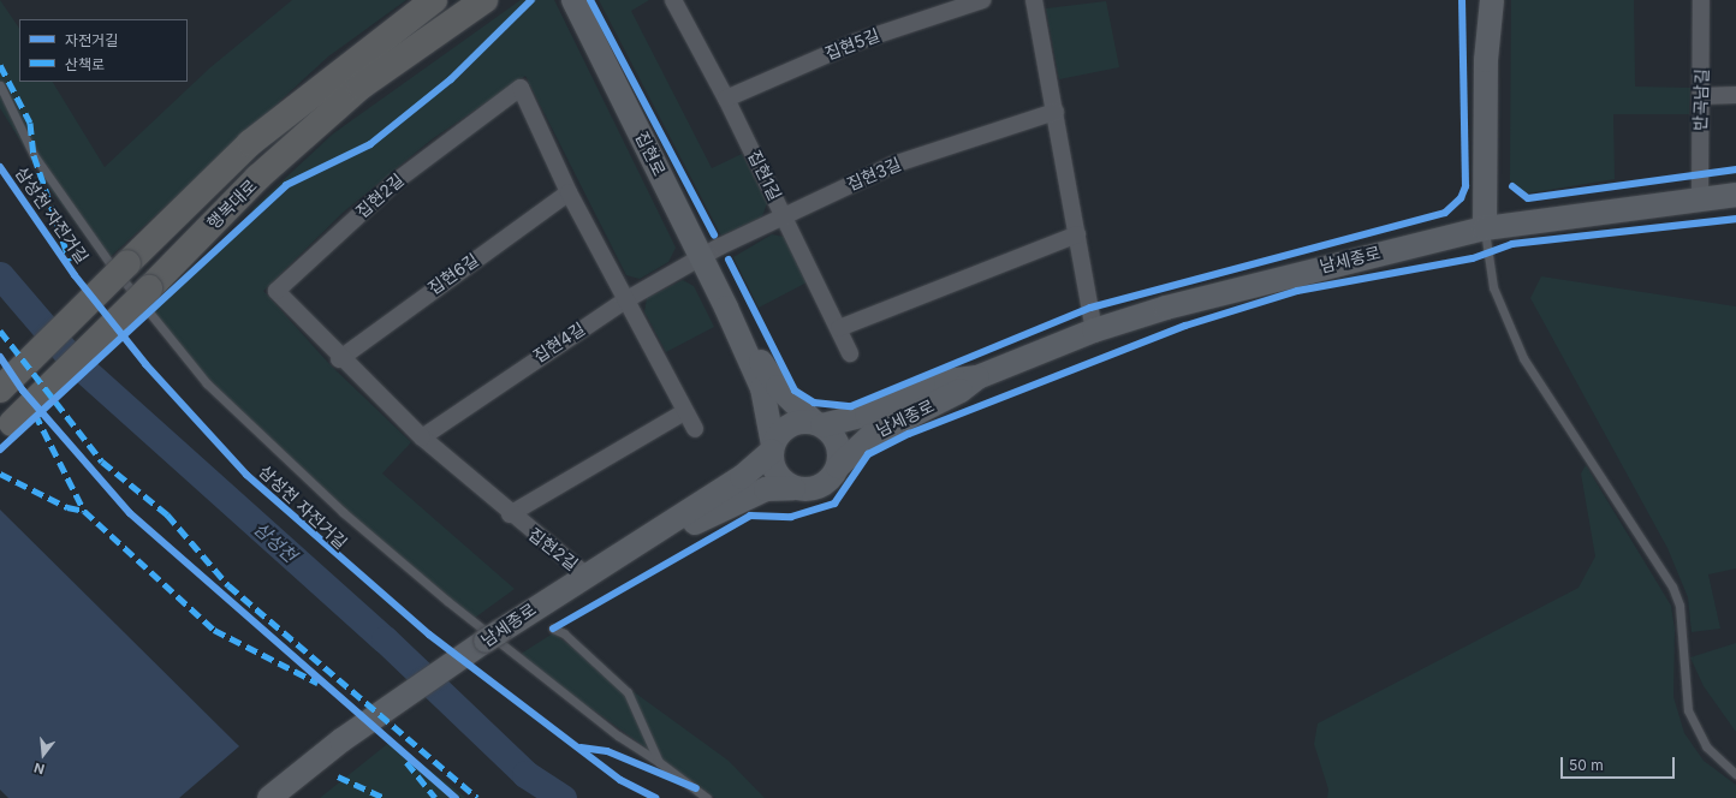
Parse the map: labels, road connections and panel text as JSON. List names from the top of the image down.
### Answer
{
  "streets": {
    "highway": ["행복대로"],
    "street": [
      "집현5길",
      "반곡남길",
      "집현로",
      "집현3길",
      "집현1길",
      "집현2길",
      "남세종로",
      "집현6길",
      "집현4길"
    ],
    "cycle path": ["삼성천 자전거길"]
  },
  "crossings": [
    ["집현5길", "집현1길"],
    ["반곡남길", "남세종로"],
    ["집현로", "집현3길"],
    ["집현로", "남세종로"],
    ["집현로", "집현4길"],
    ["집현3길", "집현1길"],
    ["집현3길", "집현4길"],
    ["집현2길", "남세종로"],
    ["집현2길", "집현6길"],
    ["집현2길", "집현4길"]
  ],
  "water": ["삼성천"],
  "legend": ["자전거길", "산책로"],
  "scale_bar": "50 m",
  "north": "bottom"
}
